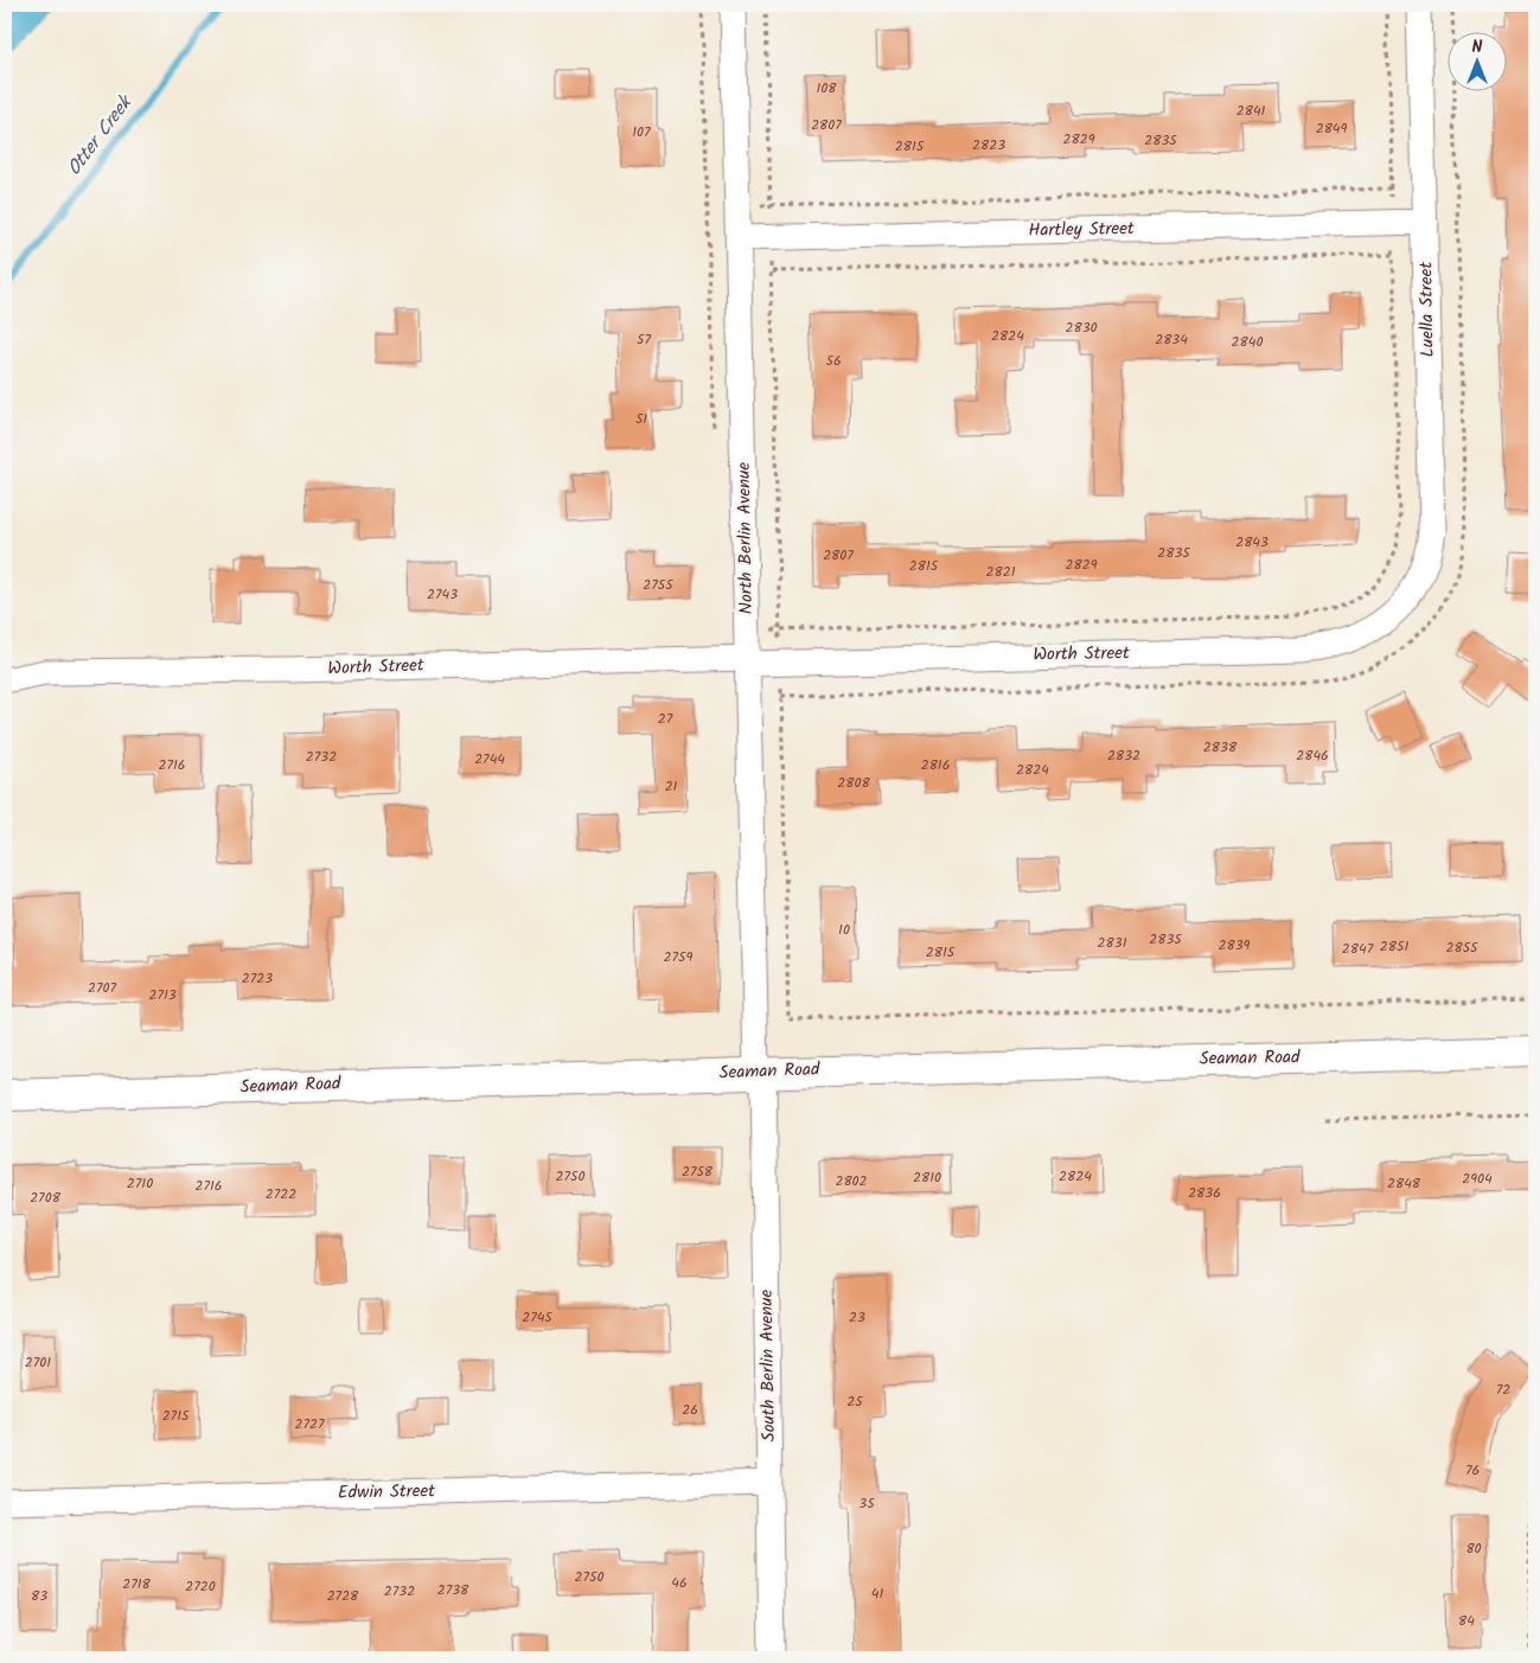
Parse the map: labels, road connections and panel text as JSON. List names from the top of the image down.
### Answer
{
  "streets": {
    "street": [
      "Hartley Street",
      "Luella Street",
      "North Berlin Avenue",
      "Worth Street",
      "Seaman Road",
      "South Berlin Avenue",
      "Edwin Street"
    ]
  },
  "crossings": [
    ["Hartley Street", "Luella Street"],
    ["Hartley Street", "North Berlin Avenue"],
    ["Luella Street", "Worth Street"],
    ["North Berlin Avenue", "Worth Street"],
    ["North Berlin Avenue", "Seaman Road"],
    ["North Berlin Avenue", "South Berlin Avenue"],
    ["Seaman Road", "South Berlin Avenue"],
    ["South Berlin Avenue", "Edwin Street"]
  ],
  "water": ["Otter Creek"],
  "house_numbers": [
    "108",
    "2841",
    "2807",
    "2849",
    "107",
    "2829",
    "2835",
    "2823",
    "2815",
    "2830",
    "2824",
    "57",
    "2834",
    "2840",
    "56",
    "51",
    "2843",
    "2835",
    "2807",
    "2829",
    "2815",
    "2821",
    "2755",
    "2743",
    "27",
    "2838",
    "2832",
    "2846",
    "2732",
    "2744",
    "2716",
    "2816",
    "2824",
    "2808",
    "21",
    "10",
    "2835",
    "2831",
    "2839",
    "2851",
    "2855",
    "2847",
    "2815",
    "2759",
    "2723",
    "2707",
    "2713",
    "2758",
    "2750",
    "2824",
    "2810",
    "2904",
    "2802",
    "2710",
    "2848",
    "2716",
    "2836",
    "2722",
    "2708",
    "2745",
    "23",
    "2701",
    "72",
    "25",
    "26",
    "2715",
    "2727",
    "76",
    "35",
    "80",
    "2750",
    "46",
    "2718",
    "2720",
    "2738",
    "2732",
    "41",
    "83",
    "2728",
    "84"
  ],
  "north": "top"
}
